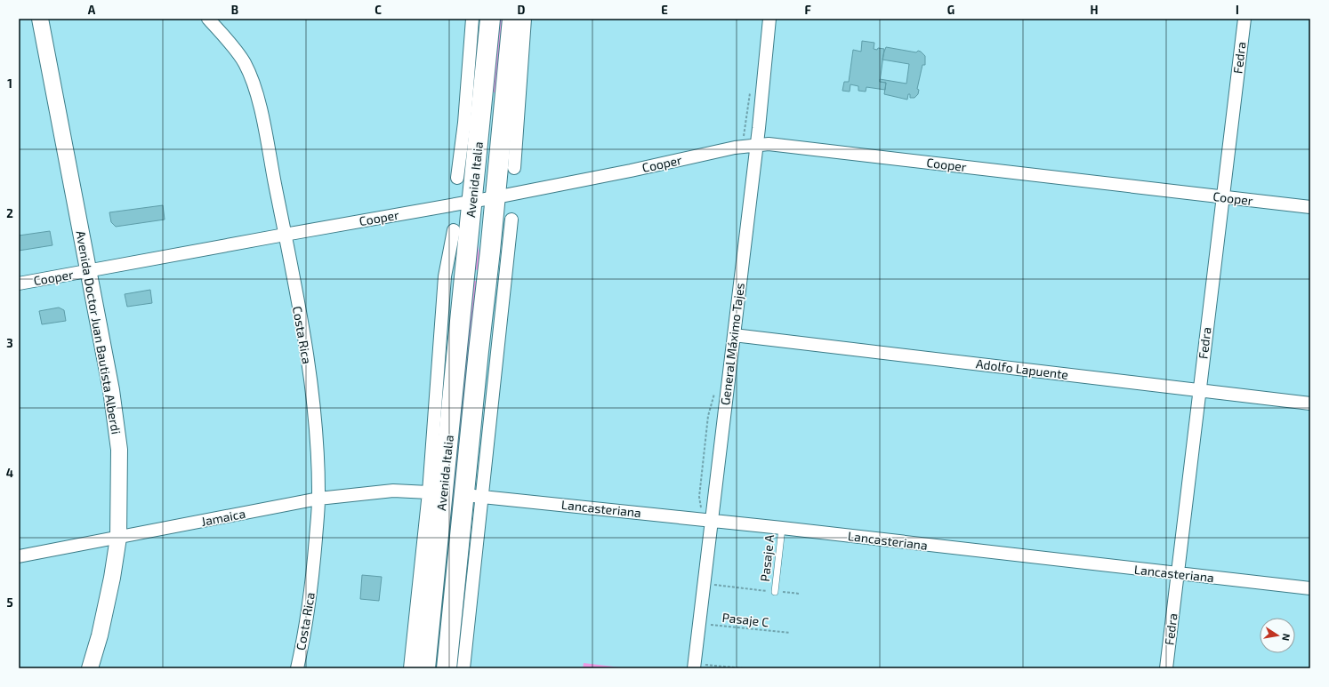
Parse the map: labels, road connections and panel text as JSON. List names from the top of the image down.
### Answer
{
  "streets": {
    "main road": ["Avenida Italia"],
    "street": [
      "Fedra",
      "Cooper",
      "Avenida Doctor Juan Bautista Alberdi",
      "Costa Rica",
      "General Máximo Tajes",
      "Adolfo Lapuente",
      "Lancasteriana",
      "Jamaica"
    ],
    "lane": ["Pasaje A"],
    "path": ["Pasaje C"]
  },
  "crossings": [
    ["Fedra", "Cooper"],
    ["Fedra", "Adolfo Lapuente"],
    ["Fedra", "Lancasteriana"],
    ["Cooper", "Avenida Italia"],
    ["Cooper", "Avenida Doctor Juan Bautista Alberdi"],
    ["Cooper", "Costa Rica"],
    ["Cooper", "General Máximo Tajes"],
    ["Avenida Italia", "Lancasteriana"],
    ["Avenida Italia", "Jamaica"],
    ["Avenida Doctor Juan Bautista Alberdi", "Jamaica"],
    ["Costa Rica", "Jamaica"],
    ["General Máximo Tajes", "Adolfo Lapuente"],
    ["General Máximo Tajes", "Lancasteriana"],
    ["General Máximo Tajes", "Pasaje C"],
    ["Lancasteriana", "Pasaje A"]
  ],
  "north": "right",
  "grid": {
    "columns": [
      "A",
      "B",
      "C",
      "D",
      "E",
      "F",
      "G",
      "H",
      "I"
    ],
    "rows": [
      "1",
      "2",
      "3",
      "4",
      "5"
    ]
  }
}
